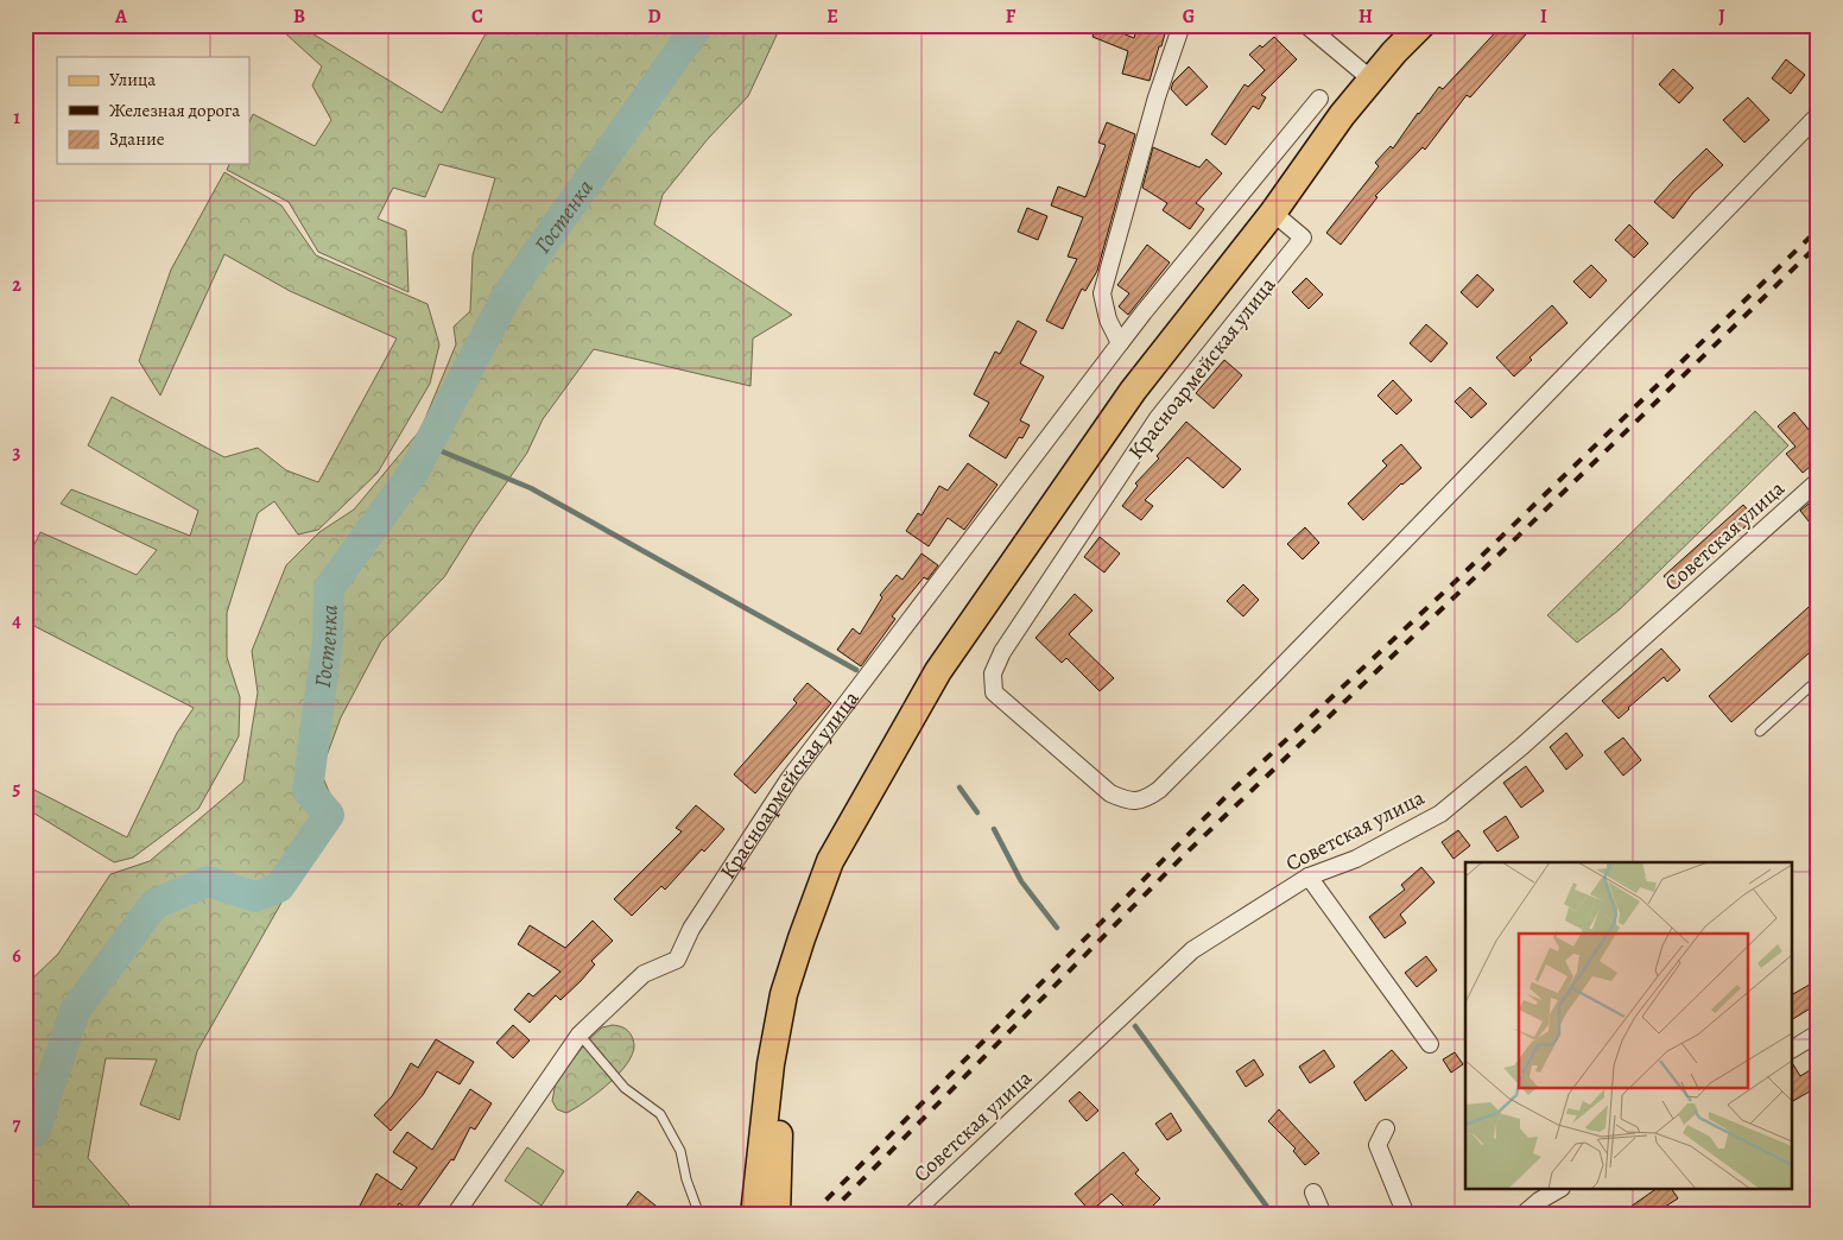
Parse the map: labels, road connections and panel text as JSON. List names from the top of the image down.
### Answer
{
  "streets": {
    "main road": ["Красноармейская улица"],
    "street": ["Советская улица"]
  },
  "water": ["Гостенка"],
  "legend": ["Улица", "Железная дорога", "Здание"],
  "grid": {
    "columns": [
      "A",
      "B",
      "C",
      "D",
      "E",
      "F",
      "G",
      "H",
      "I",
      "J"
    ],
    "rows": [
      "1",
      "2",
      "3",
      "4",
      "5",
      "6",
      "7"
    ]
  }
}
